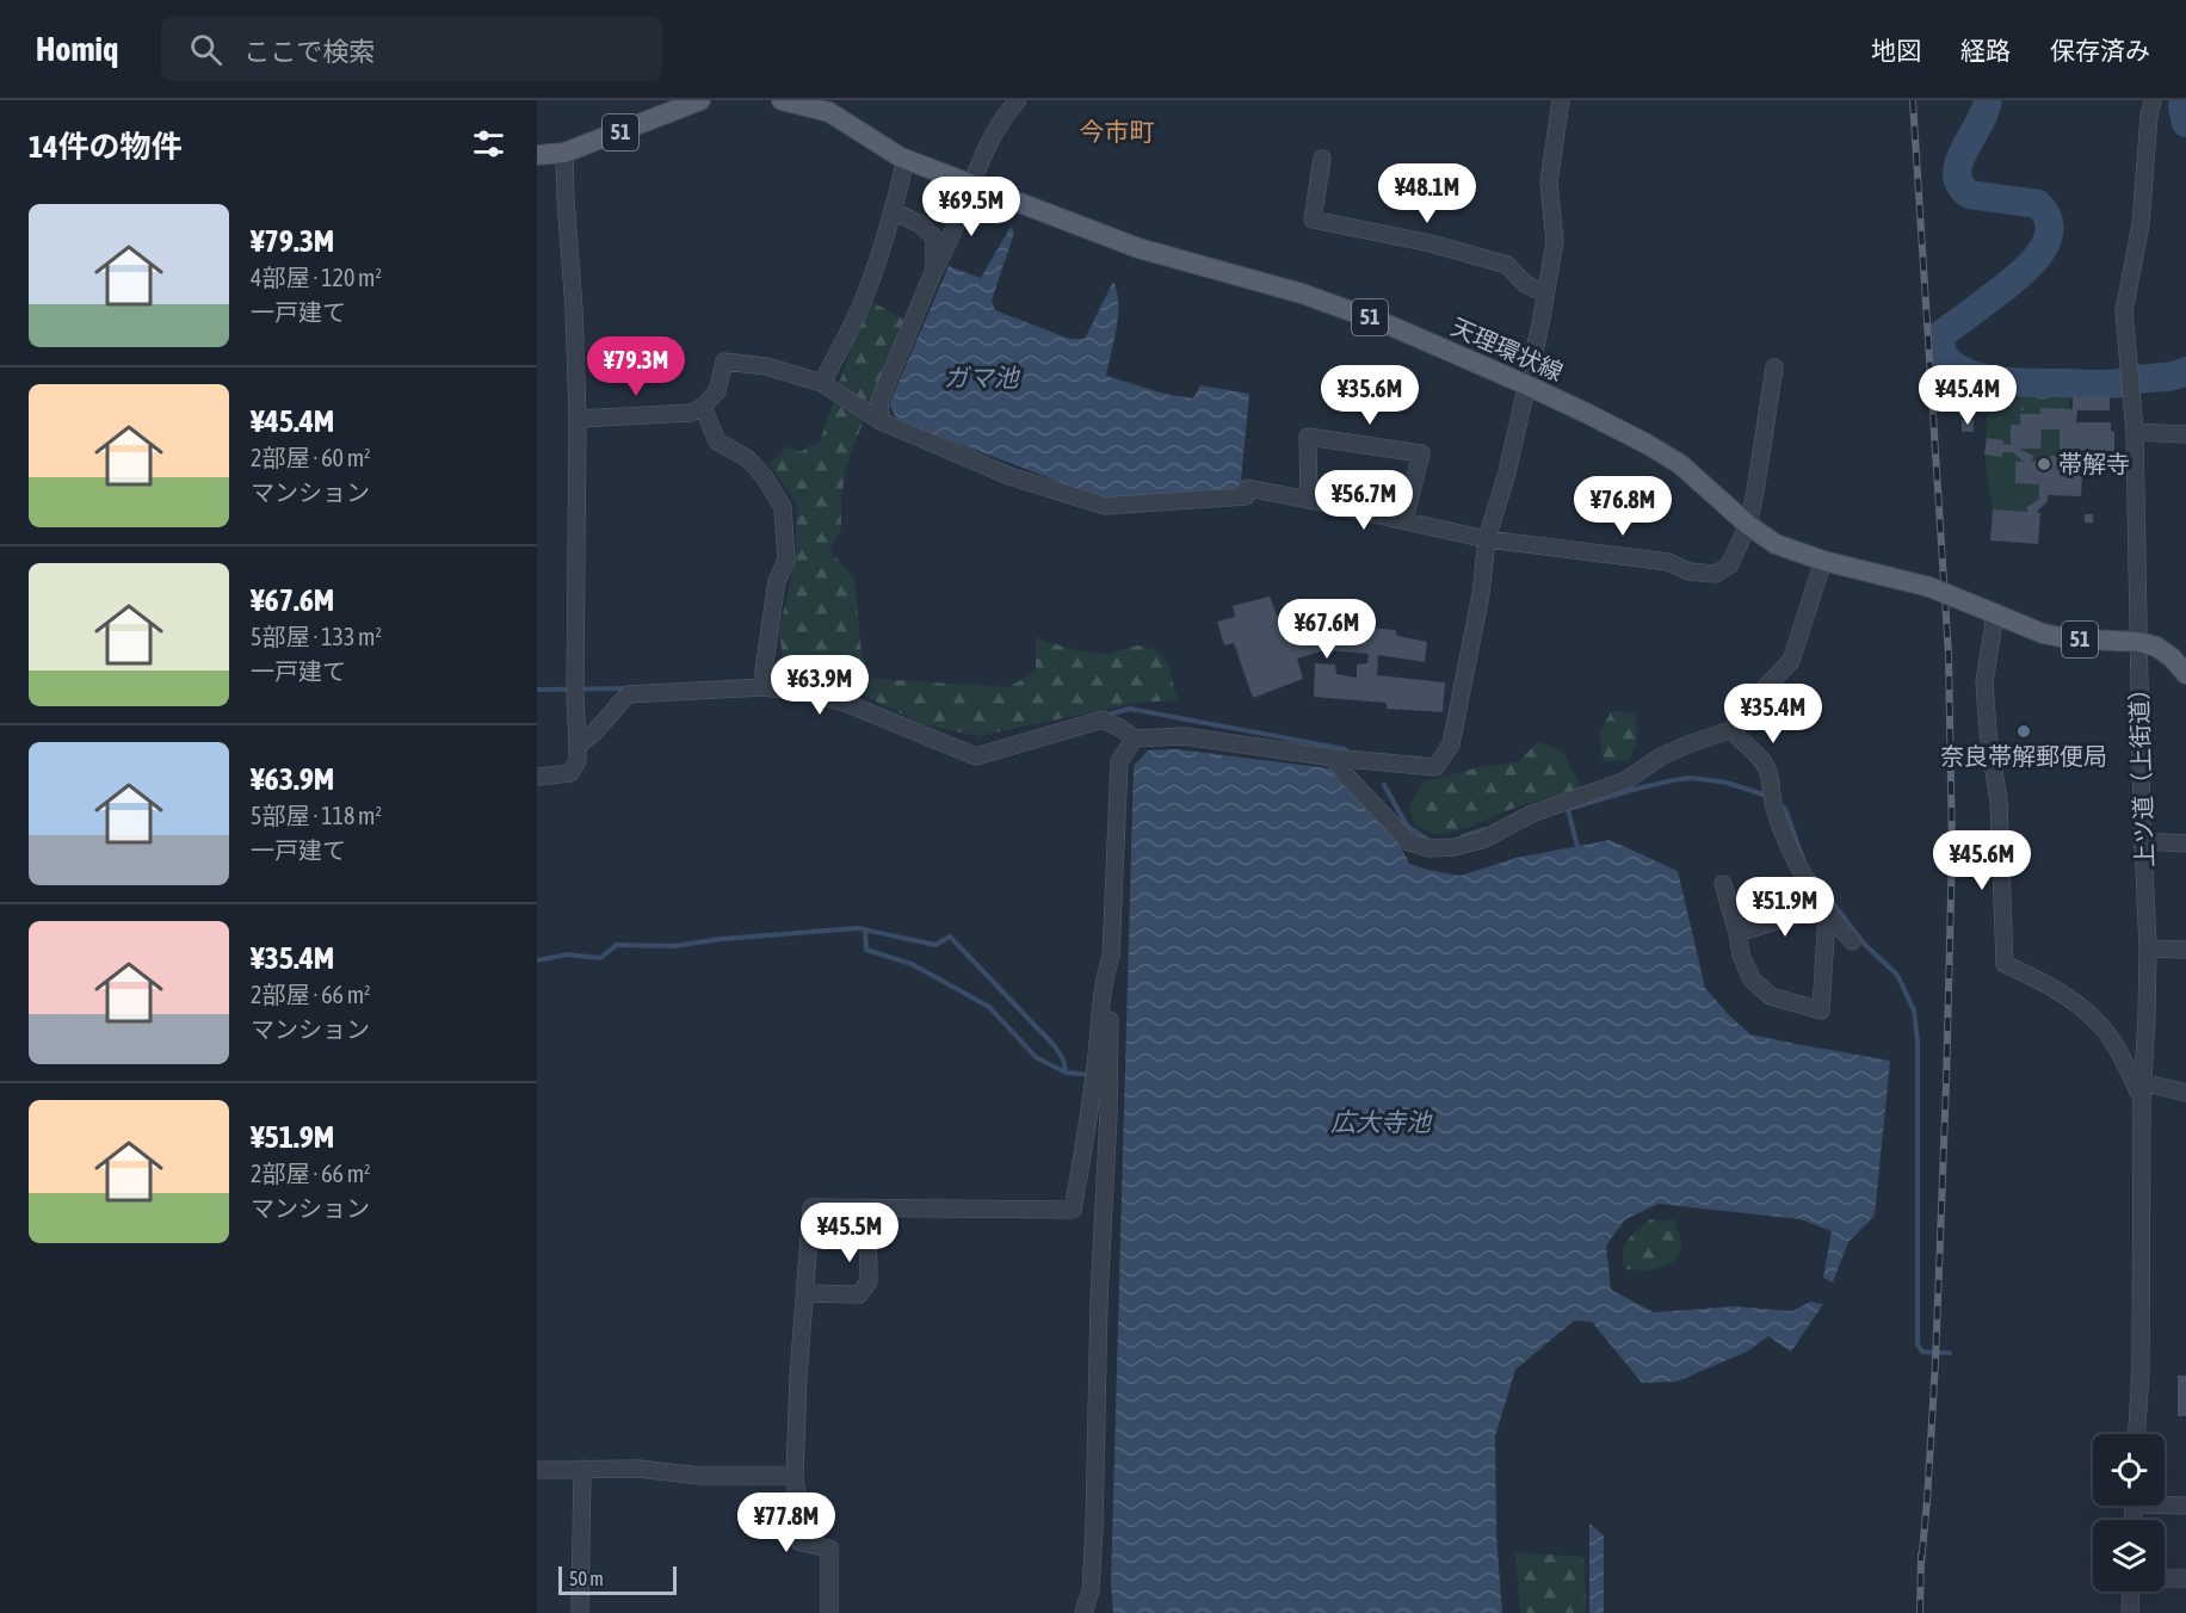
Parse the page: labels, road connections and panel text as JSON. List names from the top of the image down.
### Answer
{
  "streets": {
    "main road": ["51", "天理環状線"],
    "street": ["上ツ道（上街道）"]
  },
  "crossings": [
    ["天理環状線", "上ツ道（上街道）"]
  ],
  "districts": ["今市町"],
  "water": ["ガマ池", "広大寺池"],
  "places": ["帯解寺", "奈良帯解郵便局"],
  "scale_bar": "50 m",
  "page": {
    "header": "Homiq",
    "search": "ここで検索",
    "nav": ["地図", "経路", "保存済み"],
    "heading": "14件の物件",
    "price": [
      "¥48.1M",
      "¥69.5M",
      "¥79.3M",
      "¥35.6M",
      "¥45.4M",
      "¥56.7M",
      "¥76.8M",
      "¥67.6M",
      "¥63.9M",
      "¥35.4M",
      "¥45.6M",
      "¥51.9M",
      "¥45.5M",
      "¥77.8M"
    ],
    "list": [
      {
        "name": "¥79.3M",
        "note": "4部屋 · 120 m² · 一戸建て"
      },
      {
        "name": "¥45.4M",
        "note": "2部屋 · 60 m² · マンション"
      },
      {
        "name": "¥67.6M",
        "note": "5部屋 · 133 m² · 一戸建て"
      },
      {
        "name": "¥63.9M",
        "note": "5部屋 · 118 m² · 一戸建て"
      },
      {
        "name": "¥35.4M",
        "note": "2部屋 · 66 m² · マンション"
      },
      {
        "name": "¥51.9M",
        "note": "2部屋 · 66 m² · マンション"
      }
    ],
    "scale": "50 m"
  }
}
